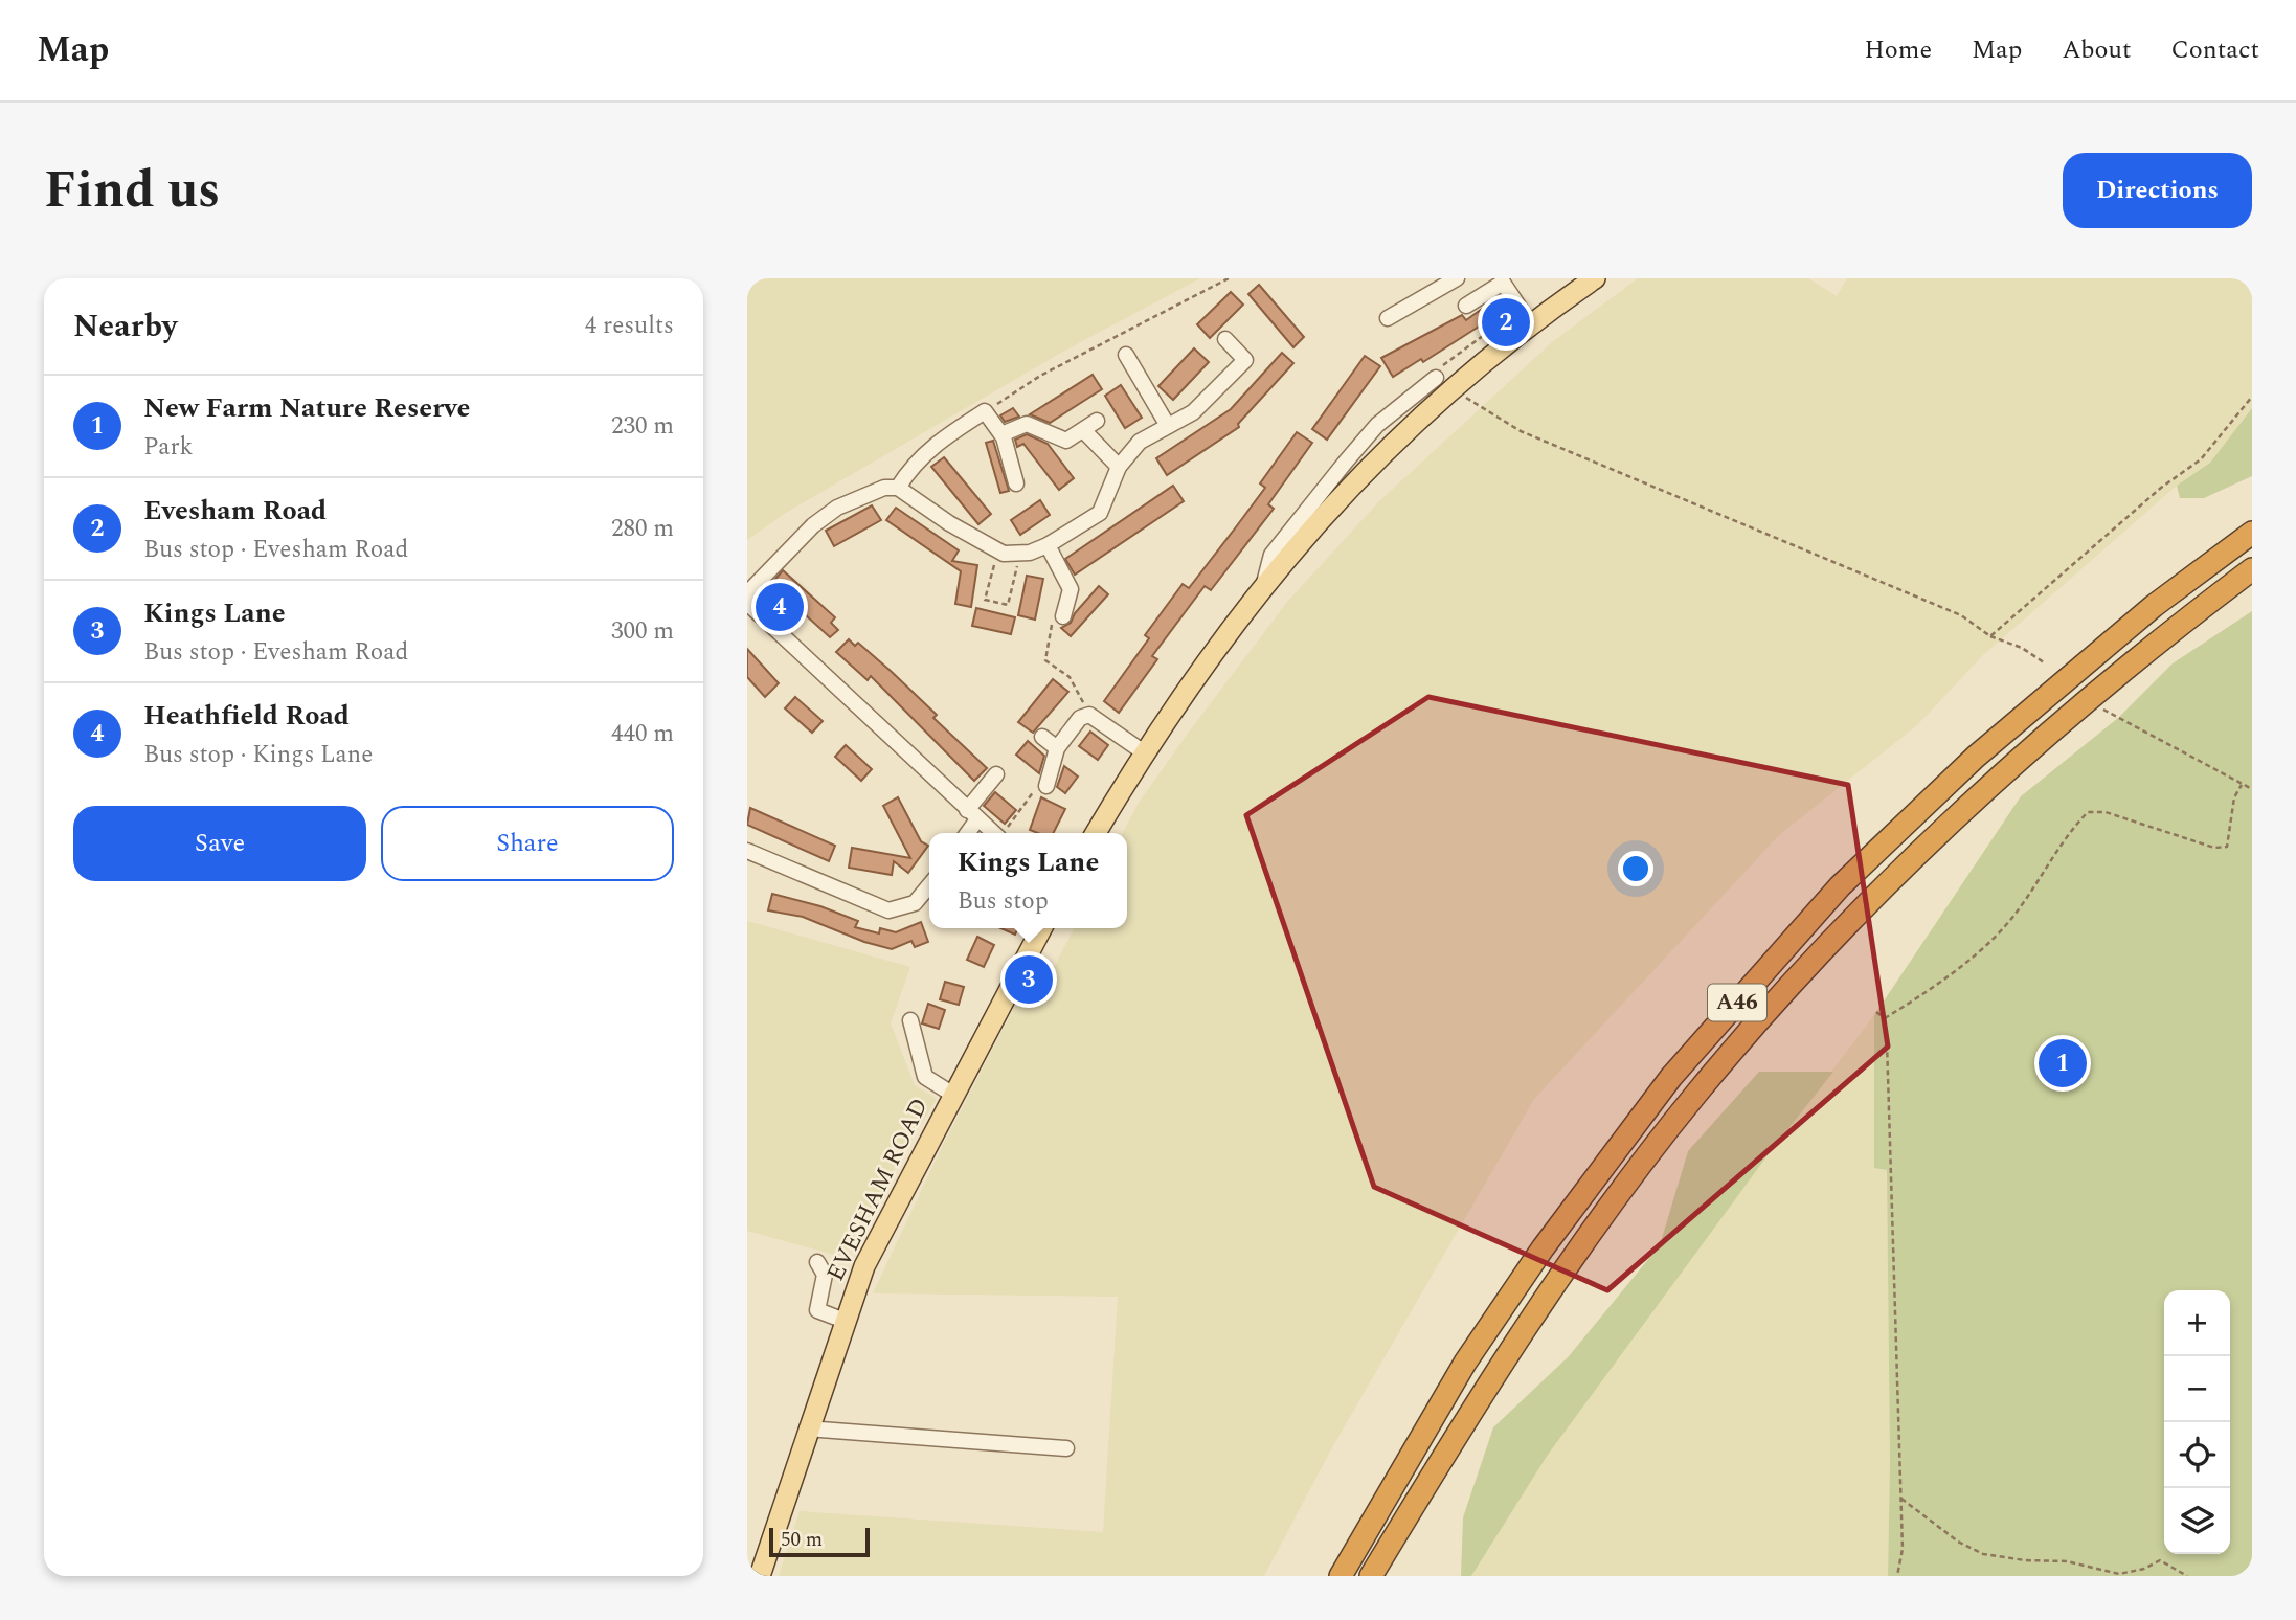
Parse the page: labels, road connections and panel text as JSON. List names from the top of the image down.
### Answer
{
  "streets": {
    "highway": ["A46"],
    "main road": ["EVESHAM ROAD"]
  },
  "scale_bar": "50 m",
  "page": {
    "header": "Map",
    "nav": [
      "Home",
      "Map",
      "About",
      "Contact"
    ],
    "title": "Find us",
    "buttons": [
      "Directions",
      ["Save", "Share"]
    ],
    "heading": ["Nearby", "4 results"],
    "pins": [
      "2",
      "4",
      "3",
      "1"
    ],
    "list": [
      {
        "mark": "1",
        "name": "New Farm Nature Reserve",
        "note": "Park",
        "value": "230 m"
      },
      {
        "mark": "2",
        "name": "Evesham Road",
        "note": "Bus stop · Evesham Road",
        "value": "280 m"
      },
      {
        "mark": "3",
        "name": "Kings Lane",
        "note": "Bus stop · Evesham Road",
        "value": "300 m"
      },
      {
        "mark": "4",
        "name": "Heathfield Road",
        "note": "Bus stop · Kings Lane",
        "value": "440 m"
      }
    ],
    "popup": ["Kings Lane", "Bus stop"],
    "map_buttons": ["+", "−"],
    "scale": "50 m"
  }
}
